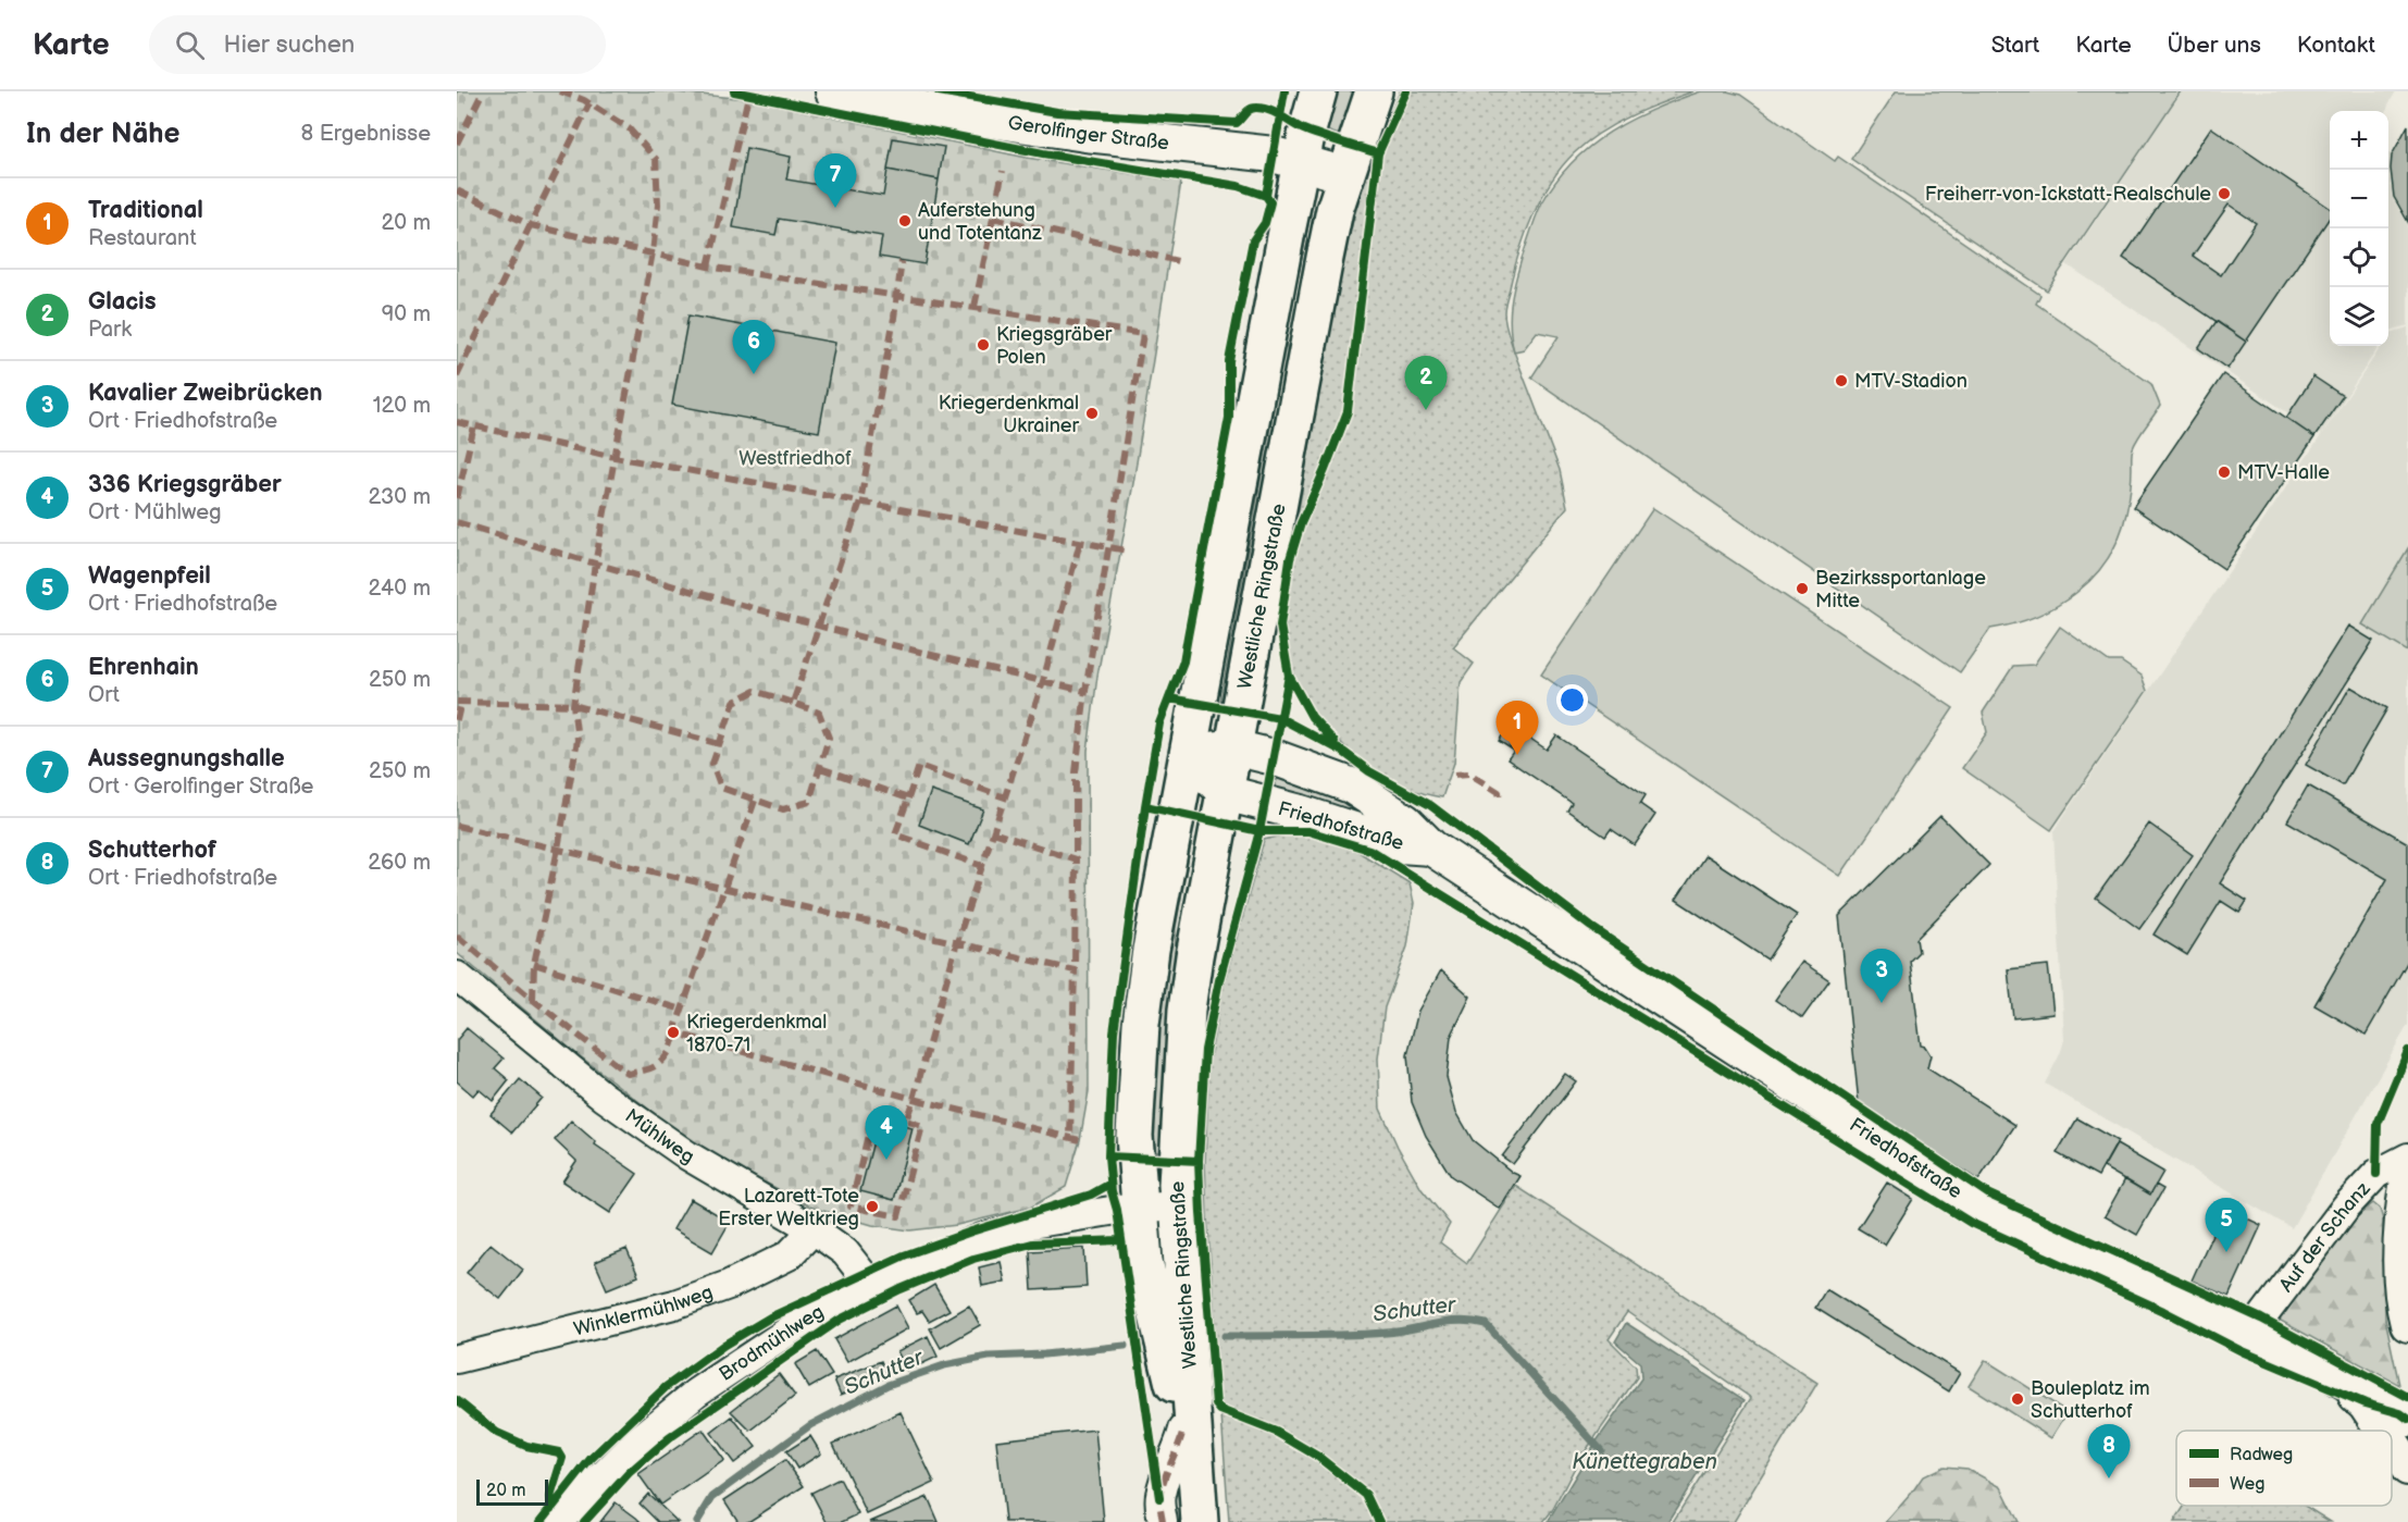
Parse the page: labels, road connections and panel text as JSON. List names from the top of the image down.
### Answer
{
  "streets": {
    "main road": ["Westliche Ringstraße"],
    "street": [
      "Gerolfinger Straße",
      "Friedhofstraße",
      "Mühlweg",
      "Auf der Schanz",
      "Winklermühlweg",
      "Brodmühlweg"
    ]
  },
  "crossings": [
    ["Gerolfinger Straße", "Westliche Ringstraße"],
    ["Westliche Ringstraße", "Friedhofstraße"],
    ["Westliche Ringstraße", "Brodmühlweg"],
    ["Friedhofstraße", "Auf der Schanz"],
    ["Mühlweg", "Winklermühlweg"],
    ["Mühlweg", "Brodmühlweg"]
  ],
  "water": ["Schutter", "Künettegraben"],
  "parks": ["Westfriedhof"],
  "places": [
    "Freiherr-von-Ickstatt-Realschule",
    "Auferstehung und Totentanz",
    "Kriegsgräber Polen",
    "MTV-Stadion",
    "Kriegerdenkmal Ukrainer",
    "MTV-Halle",
    "Bezirkssportanlage Mitte",
    "Kriegerdenkmal 1870-71",
    "Lazarett-Tote Erster Weltkrieg",
    "Bouleplatz im Schutterhof"
  ],
  "legend": ["Radweg", "Weg"],
  "scale_bar": "20 m",
  "page": {
    "header": "Karte",
    "search": "Hier suchen",
    "nav": [
      "Start",
      "Karte",
      "Über uns",
      "Kontakt"
    ],
    "heading": ["In der Nähe", "8 Ergebnisse"],
    "map_buttons": ["+", "−"],
    "pins": [
      "7",
      "6",
      "2",
      "1",
      "3",
      "4",
      "5",
      "8"
    ],
    "list": [
      {
        "mark": "1",
        "name": "Traditional",
        "note": "Restaurant",
        "value": "20 m"
      },
      {
        "mark": "2",
        "name": "Glacis",
        "note": "Park",
        "value": "90 m"
      },
      {
        "mark": "3",
        "name": "Kavalier Zweibrücken",
        "note": "Ort · Friedhofstraße",
        "value": "120 m"
      },
      {
        "mark": "4",
        "name": "336 Kriegsgräber",
        "note": "Ort · Mühlweg",
        "value": "230 m"
      },
      {
        "mark": "5",
        "name": "Wagenpfeil",
        "note": "Ort · Friedhofstraße",
        "value": "240 m"
      },
      {
        "mark": "6",
        "name": "Ehrenhain",
        "note": "Ort",
        "value": "250 m"
      },
      {
        "mark": "7",
        "name": "Aussegnungshalle",
        "note": "Ort · Gerolfinger Straße",
        "value": "250 m"
      },
      {
        "mark": "8",
        "name": "Schutterhof",
        "note": "Ort · Friedhofstraße",
        "value": "260 m"
      }
    ],
    "scale": "20 m"
  }
}
